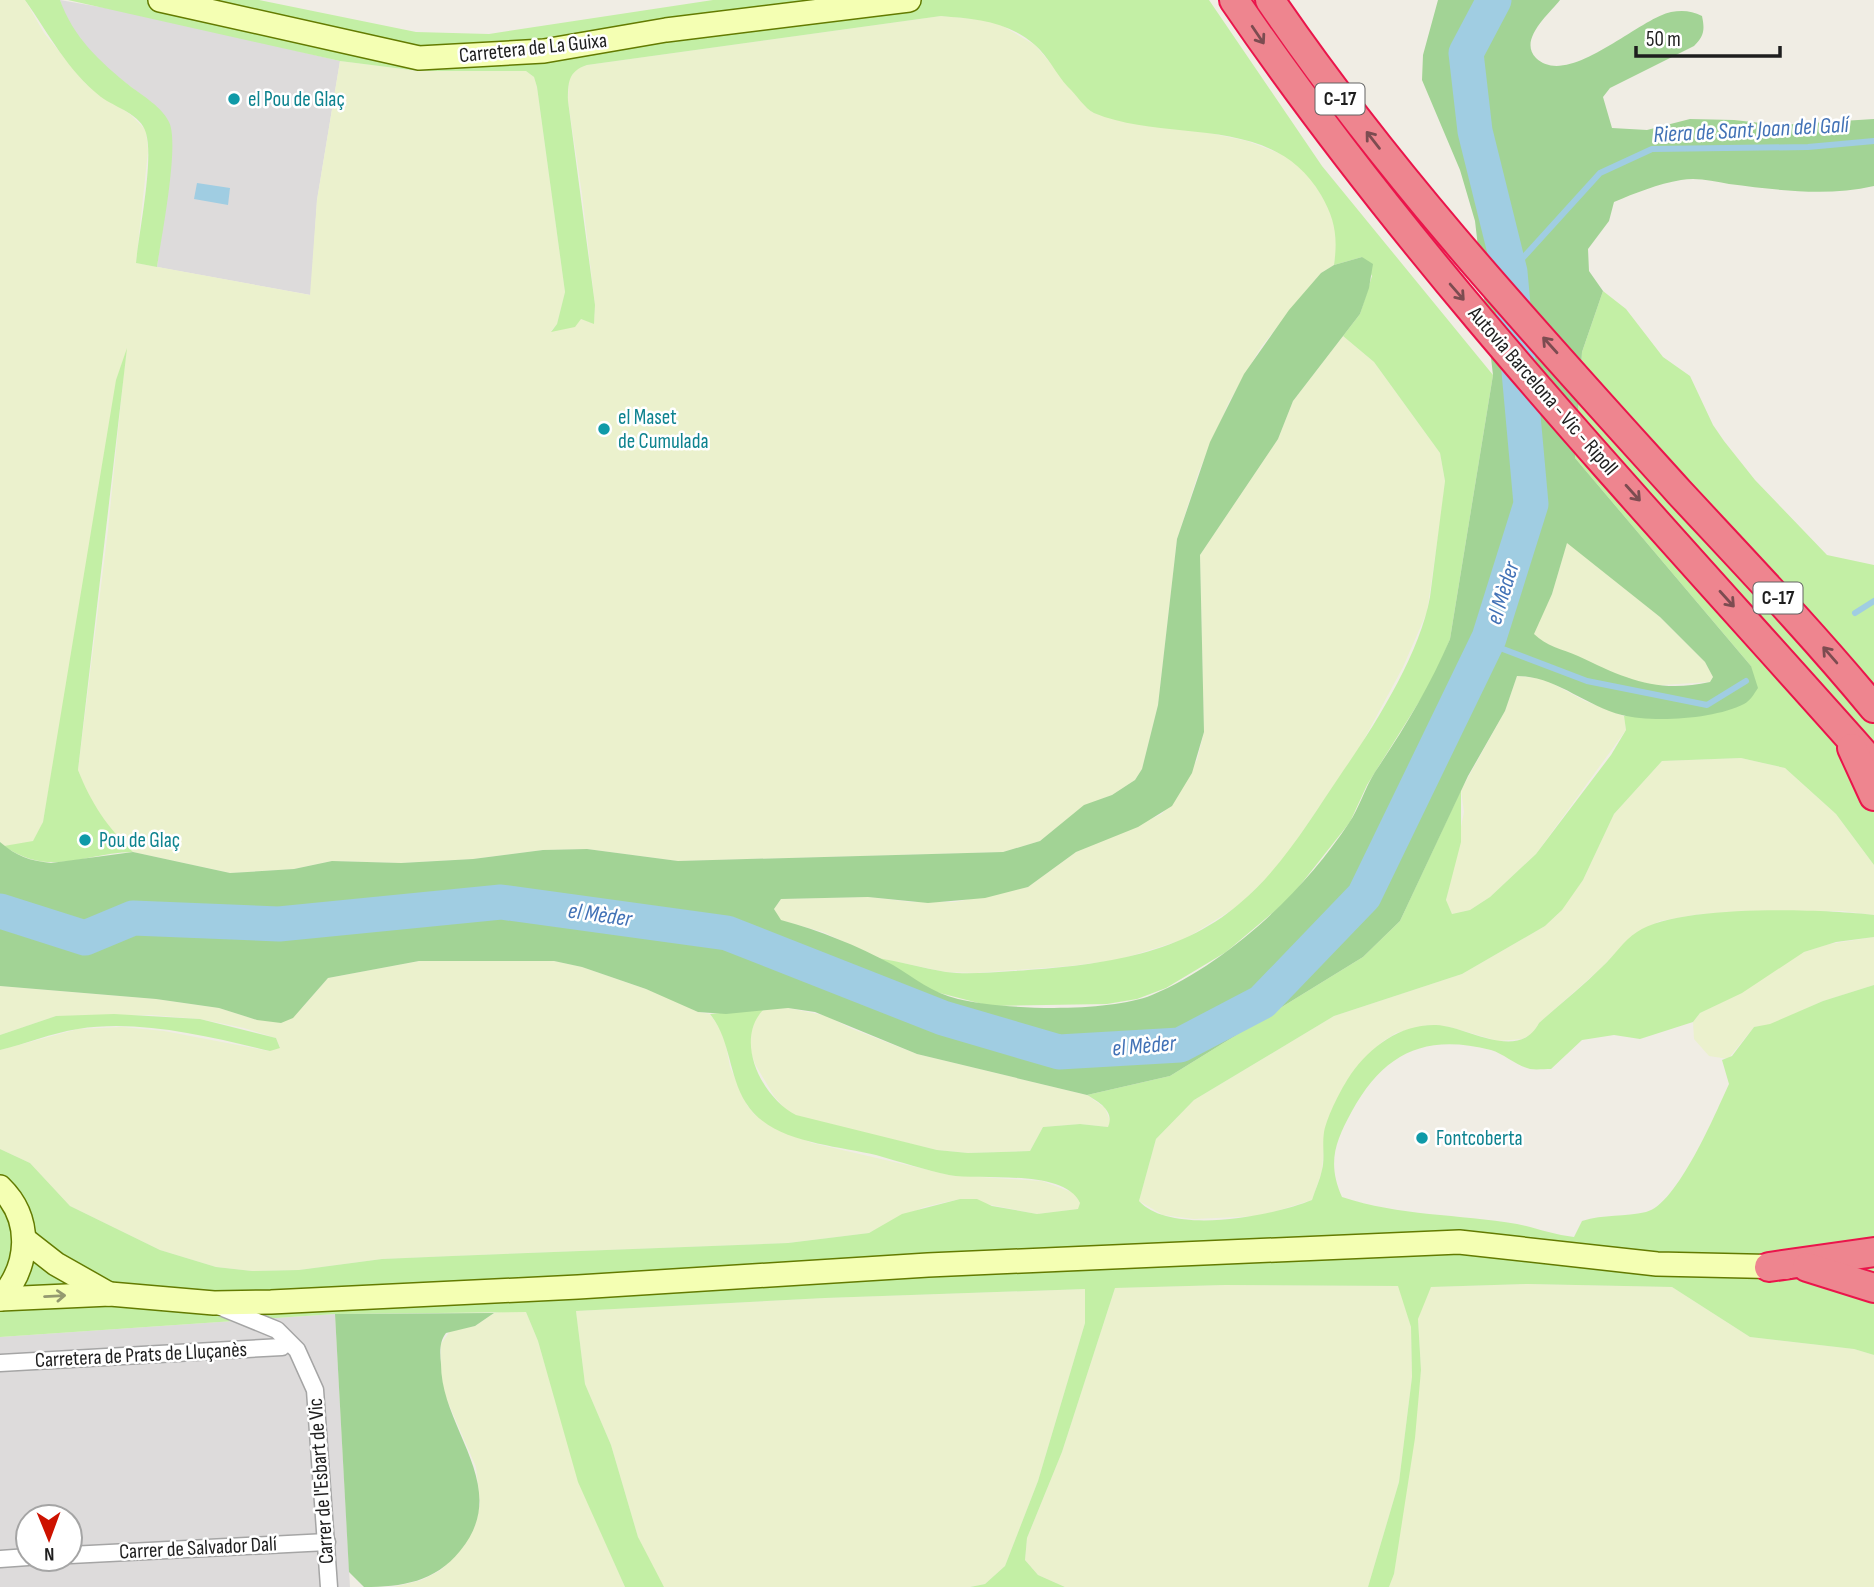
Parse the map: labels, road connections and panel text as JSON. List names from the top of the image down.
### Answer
{
  "streets": {
    "highway": ["C-17", "Autovia Barcelona - Vic - Ripoll"],
    "street": [
      "Carretera de La Guixa",
      "Carretera de Prats de Lluçanès",
      "Carrer de l'Esbart de Vic",
      "Carrer de Salvador Dalí"
    ]
  },
  "crossings": [
    ["Carrer de l'Esbart de Vic", "Carrer de Salvador Dalí"]
  ],
  "water": ["Riera de Sant Joan del Galí", "el Mèder"],
  "places": [
    "el Pou de Glaç",
    "el Maset de Cumulada",
    "Pou de Glaç",
    "Fontcoberta"
  ],
  "scale_bar": "50 m",
  "north": "bottom"
}
